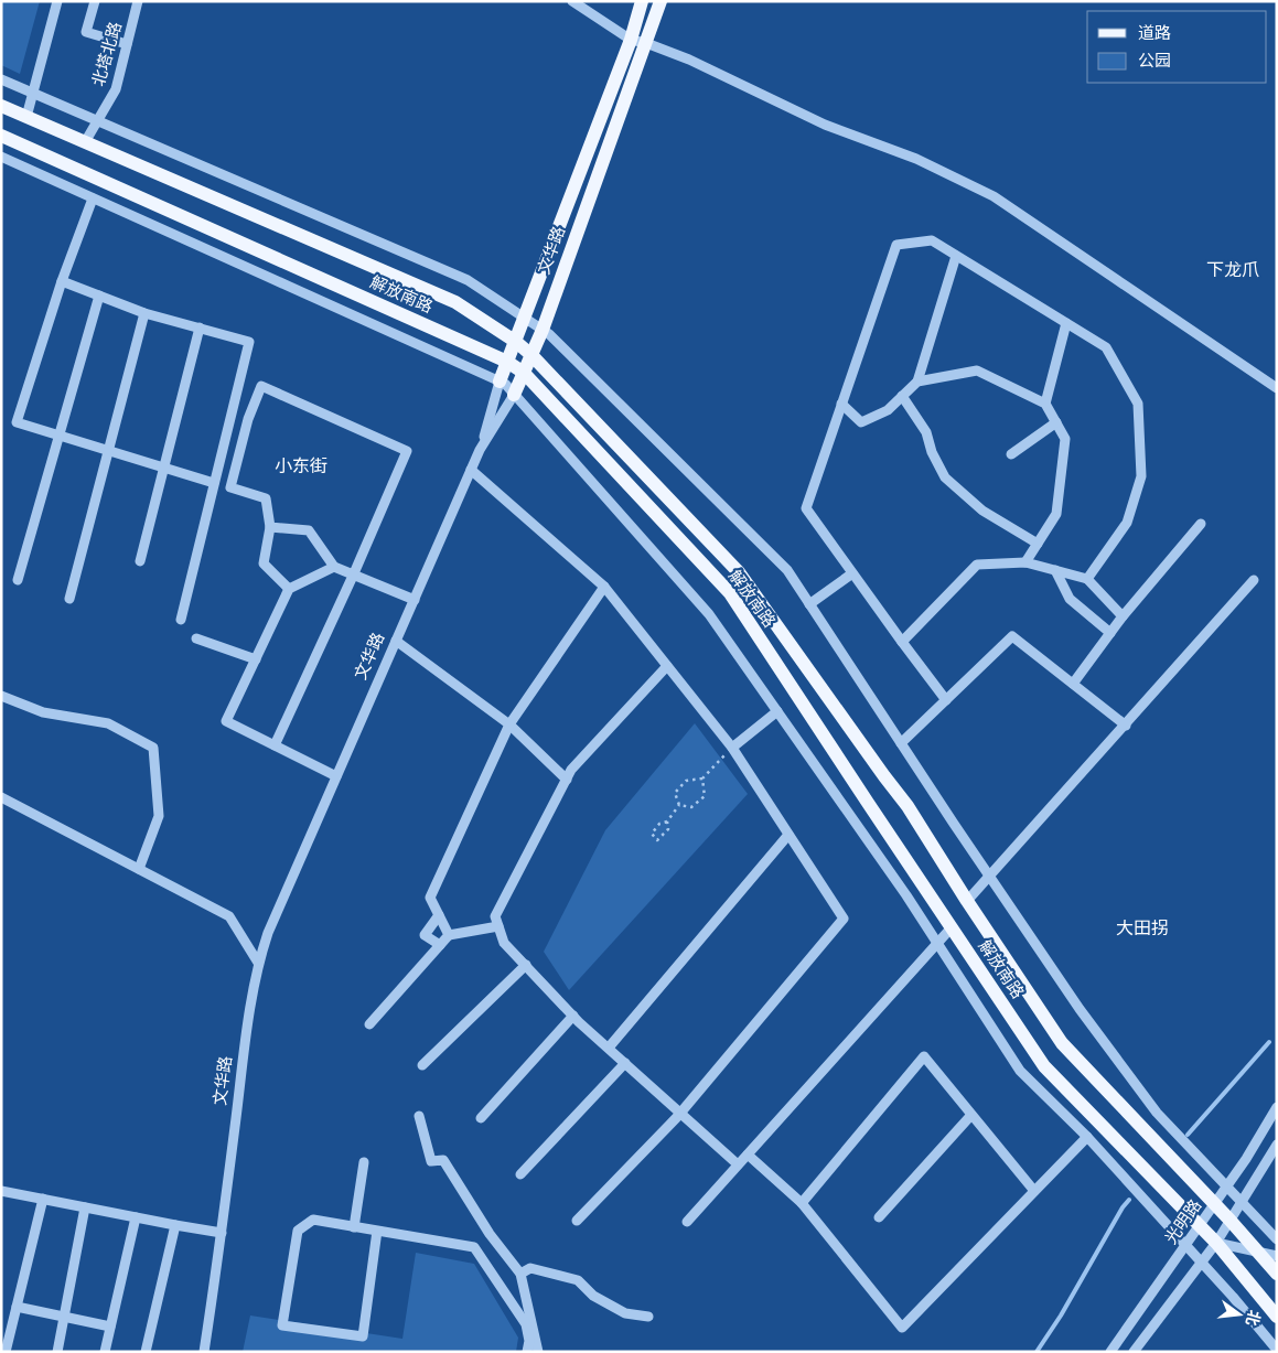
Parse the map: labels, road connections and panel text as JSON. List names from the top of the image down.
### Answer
{
  "streets": {
    "main road": ["文华路", "解放南路"],
    "street": ["北塔北路", "光明路"]
  },
  "crossings": [
    ["北塔北路", "解放南路"],
    ["文华路", "解放南路"],
    ["解放南路", "光明路"]
  ],
  "districts": ["下龙爪", "小东街", "大田拐"],
  "legend": ["道路", "公园"],
  "north": "right"
}
